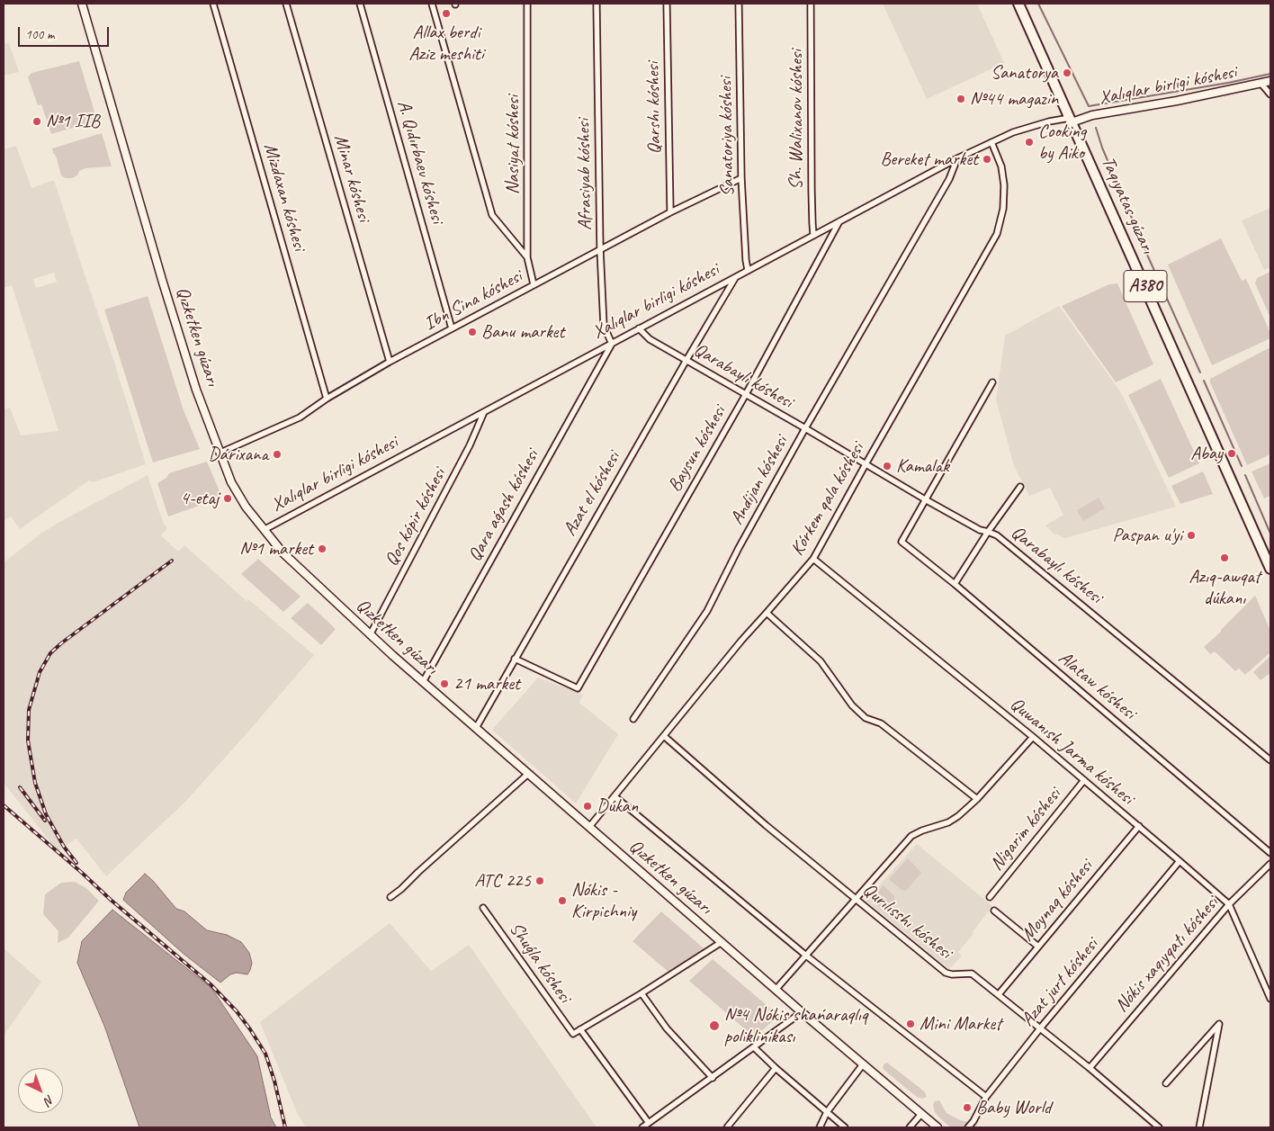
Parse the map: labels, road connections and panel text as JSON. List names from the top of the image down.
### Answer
{
  "streets": {
    "highway": ["Taqıyatas gúzarı", "A380"],
    "street": [
      "Xalıqlar birligi kóshesi",
      "Qarshı kóshesi",
      "Sh. Walixanov kóshesi",
      "Sanatoriya kóshesi",
      "Nasiyat kóshesi",
      "A. Qıdırbaev kóshesi",
      "Afrasiyab kóshesi",
      "Minar kóshesi",
      "Mizdaxan kóshesi",
      "Ibn Sina kóshesi",
      "Qızketken gúzarı",
      "Qarabaylı kóshesi",
      "Baysun kóshesi",
      "Andijan kóshesi",
      "Azat el kóshesi",
      "Kórkem qala kóshesi",
      "Qara aǵash kóshesi",
      "Qos kópir kóshesi",
      "Alataw kóshesi",
      "Quwanısh Jarma kóshesi",
      "Nigarim kóshesi",
      "Moynaq kóshesi",
      "Qurılısshı kóshesi",
      "Nókis xaqıyqatı kóshesi",
      "Shuǵla kóshesi",
      "Azat jurt kóshesi"
    ]
  },
  "crossings": [
    ["Xalıqlar birligi kóshesi", "Sh. Walixanov kóshesi"],
    ["Xalıqlar birligi kóshesi", "Sanatoriya kóshesi"],
    ["Xalıqlar birligi kóshesi", "Afrasiyab kóshesi"],
    ["Xalıqlar birligi kóshesi", "Taqıyatas gúzarı"],
    ["Xalıqlar birligi kóshesi", "Qızketken gúzarı"],
    ["Xalıqlar birligi kóshesi", "Qarabaylı kóshesi"],
    ["Xalıqlar birligi kóshesi", "Baysun kóshesi"],
    ["Xalıqlar birligi kóshesi", "Andijan kóshesi"],
    ["Xalıqlar birligi kóshesi", "Azat el kóshesi"],
    ["Xalıqlar birligi kóshesi", "Kórkem qala kóshesi"],
    ["Xalıqlar birligi kóshesi", "Qara aǵash kóshesi"],
    ["Xalıqlar birligi kóshesi", "Qos kópir kóshesi"],
    ["Qarshı kóshesi", "Ibn Sina kóshesi"],
    ["Sanatoriya kóshesi", "Ibn Sina kóshesi"],
    ["Nasiyat kóshesi", "Ibn Sina kóshesi"],
    ["A. Qıdırbaev kóshesi", "Ibn Sina kóshesi"],
    ["Afrasiyab kóshesi", "Ibn Sina kóshesi"],
    ["Afrasiyab kóshesi", "Qara aǵash kóshesi"],
    ["Minar kóshesi", "Ibn Sina kóshesi"],
    ["Mizdaxan kóshesi", "Ibn Sina kóshesi"],
    ["Ibn Sina kóshesi", "Qızketken gúzarı"],
    ["Qızketken gúzarı", "Azat el kóshesi"],
    ["Qızketken gúzarı", "Kórkem qala kóshesi"],
    ["Qızketken gúzarı", "Qara aǵash kóshesi"],
    ["Qızketken gúzarı", "Qos kópir kóshesi"],
    ["Qarabaylı kóshesi", "Baysun kóshesi"],
    ["Qarabaylı kóshesi", "Andijan kóshesi"],
    ["Qarabaylı kóshesi", "Azat el kóshesi"],
    ["Qarabaylı kóshesi", "Kórkem qala kóshesi"],
    ["Qarabaylı kóshesi", "Alataw kóshesi"],
    ["Baysun kóshesi", "Azat el kóshesi"],
    ["Kórkem qala kóshesi", "Quwanısh Jarma kóshesi"],
    ["Kórkem qala kóshesi", "Qurılısshı kóshesi"],
    ["Quwanısh Jarma kóshesi", "Nigarim kóshesi"],
    ["Quwanısh Jarma kóshesi", "Moynaq kóshesi"],
    ["Quwanısh Jarma kóshesi", "Nókis xaqıyqatı kóshesi"],
    ["Quwanısh Jarma kóshesi", "Azat jurt kóshesi"],
    ["Moynaq kóshesi", "Qurılısshı kóshesi"],
    ["Qurılısshı kóshesi", "Nókis xaqıyqatı kóshesi"],
    ["Qurılısshı kóshesi", "Azat jurt kóshesi"]
  ],
  "places": [
    "Allax berdi Aziz meshiti",
    "Sanatorya",
    "№44 magazin",
    "№1 IIB",
    "Cooking by Aiko",
    "Bereket market",
    "Banu market",
    "Abay",
    "Dárixana",
    "Kamalak",
    "4-etaj",
    "Paspan u'yi",
    "№1 market",
    "Azıq-awqat dúkanı",
    "21 market",
    "Dúkan",
    "АТС 225",
    "Nókis - Kirpichniy",
    "Mini Market",
    "№4 Nókis shańaraqlıq poliklinikası",
    "Baby World"
  ],
  "scale_bar": "100 m",
  "north": "bottom right"
}
